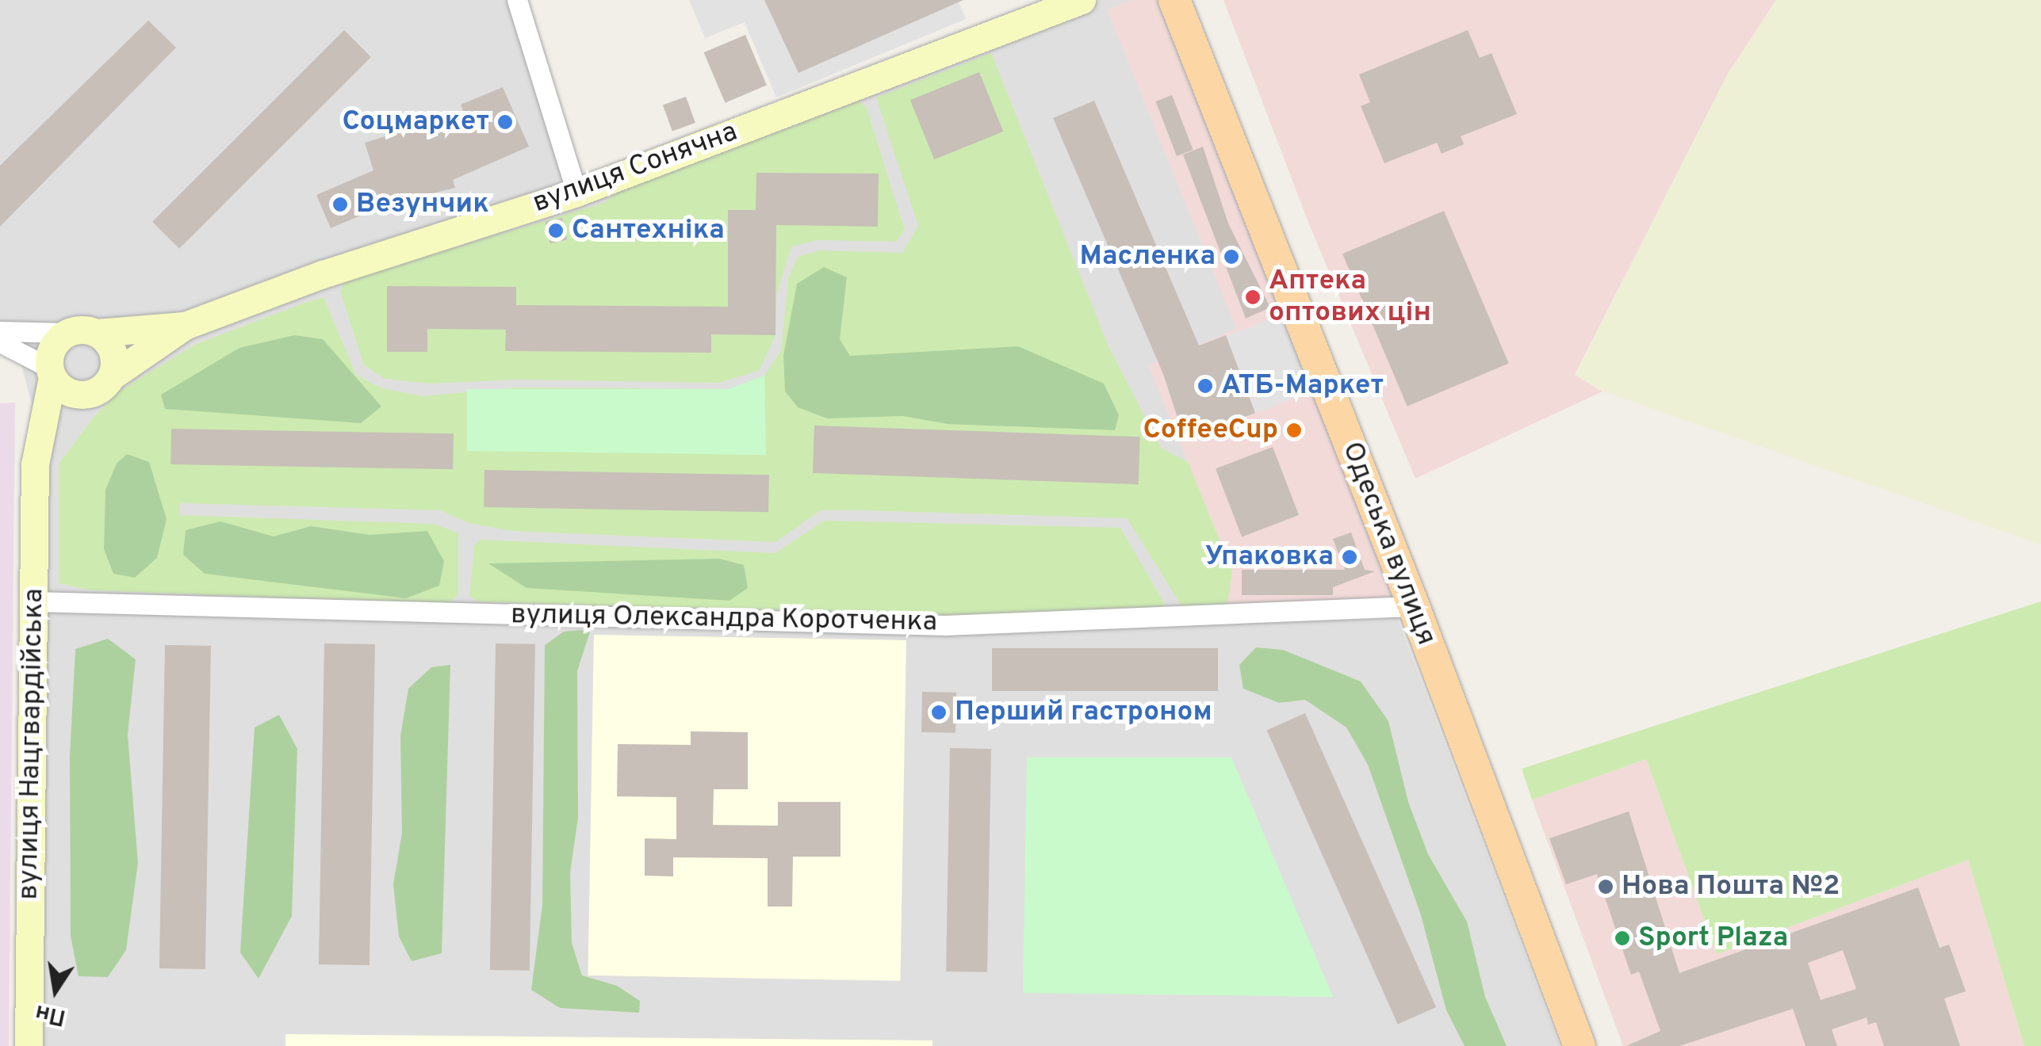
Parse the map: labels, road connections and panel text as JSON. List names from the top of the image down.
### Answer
{
  "streets": {
    "main road": ["Одеська вулиця"],
    "street": ["вулиця Сонячна", "вулиця Олександра Коротченка", "вулиця Нацгвардійська"]
  },
  "crossings": [
    ["вулиця Сонячна", "вулиця Нацгвардійська"],
    ["Одеська вулиця", "вулиця Олександра Коротченка"],
    ["вулиця Олександра Коротченка", "вулиця Нацгвардійська"]
  ],
  "places": [
    "Соцмаркет",
    "Везунчик",
    "Сантехніка",
    "Масленка",
    "Аптека оптових цін",
    "АТБ-Маркет",
    "CoffeeCup",
    "Упаковка",
    "Перший гастроном",
    "Нова Пошта №2",
    "Sport Plaza"
  ],
  "north": "bottom"
}
